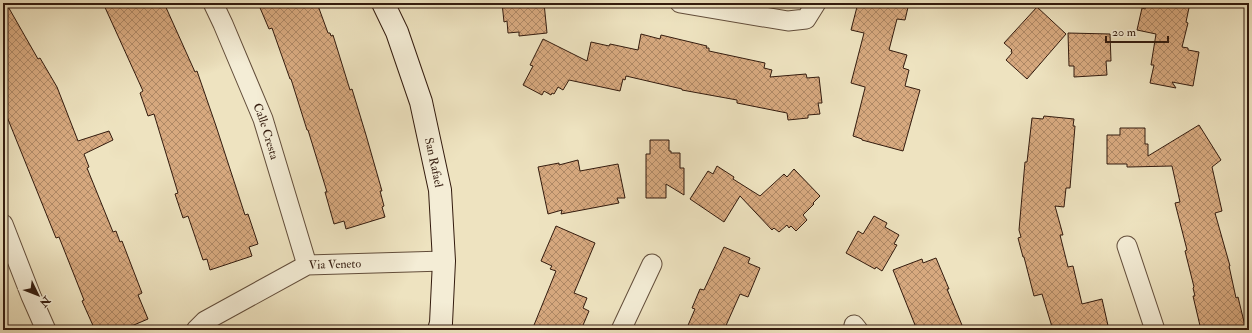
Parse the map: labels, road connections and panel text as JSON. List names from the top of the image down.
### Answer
{
  "streets": {
    "street": ["Calle Cresta", "San Rafael", "Via Veneto"]
  },
  "crossings": [
    ["Calle Cresta", "Via Veneto"],
    ["San Rafael", "Via Veneto"]
  ],
  "scale_bar": "20 m",
  "north": "bottom right"
}
